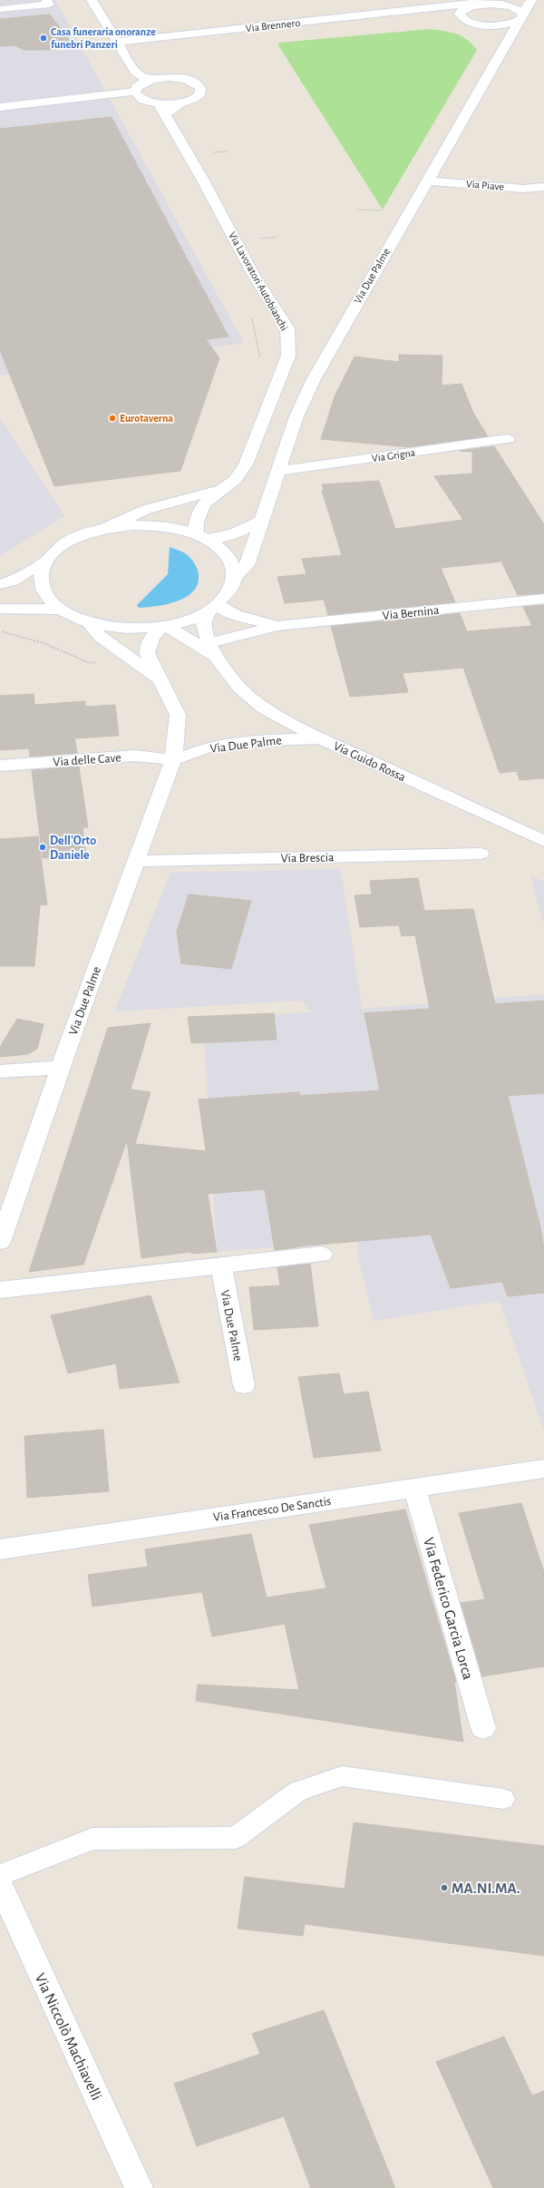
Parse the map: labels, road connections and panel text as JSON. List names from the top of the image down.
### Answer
{
  "streets": {
    "street": [
      "Via Brennero",
      "Via Piave",
      "Via Due Palme",
      "Via Lavoratori Autobianchi",
      "Via Grigna",
      "Via Bernina",
      "Via delle Cave",
      "Via Guido Rossa",
      "Via Brescia",
      "Via Francesco De Sanctis",
      "Via Federico Garcia Lorca",
      "Via Niccolò Machiavelli"
    ]
  },
  "crossings": [
    ["Via Piave", "Via Due Palme"],
    ["Via Due Palme", "Via Grigna"],
    ["Via Due Palme", "Via Bernina"],
    ["Via Due Palme", "Via delle Cave"],
    ["Via Due Palme", "Via Guido Rossa"],
    ["Via Due Palme", "Via Brescia"],
    ["Via Bernina", "Via Guido Rossa"],
    ["Via Francesco De Sanctis", "Via Federico Garcia Lorca"]
  ],
  "places": [
    "Casa funeraria onoranze funebri Panzeri",
    "Eurotaverna",
    "Dell'Orto Daniele",
    "MA.NI.MA."
  ]
}
